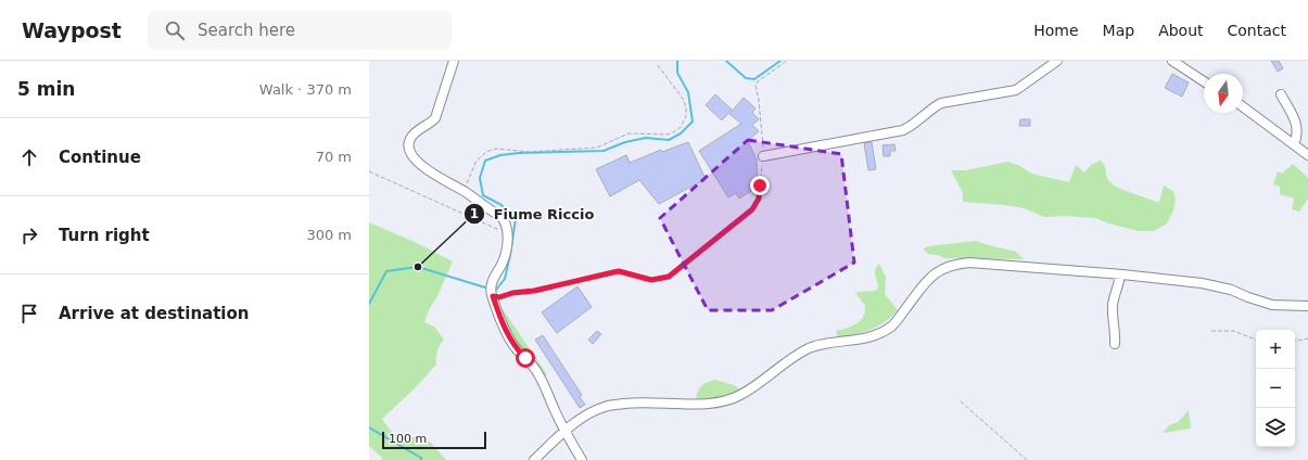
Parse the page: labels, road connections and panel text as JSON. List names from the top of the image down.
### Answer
{
  "places": ["Fiume Riccio"],
  "scale_bar": "100 m",
  "north": "bottom",
  "page": {
    "header": "Waypost",
    "search": "Search here",
    "nav": [
      "Home",
      "Map",
      "About",
      "Contact"
    ],
    "heading": ["5 min", "Walk · 370 m"],
    "list": [
      ["Continue", "70 m"],
      ["Turn right", "300 m"],
      "Arrive at destination"
    ],
    "map_buttons": ["+", "−"],
    "scale": "100 m"
  }
}
